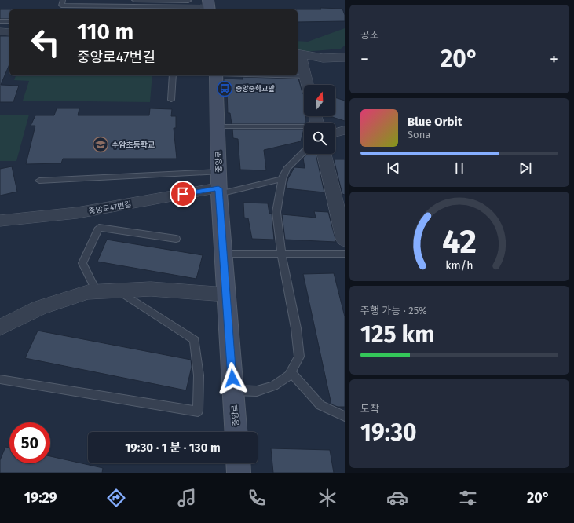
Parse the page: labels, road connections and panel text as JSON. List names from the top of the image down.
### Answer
{
  "streets": {
    "main road": ["중앙로"],
    "street": ["중앙로47번길"]
  },
  "crossings": [
    ["중앙로", "중앙로47번길"]
  ],
  "places": {
    "bus stop": ["중앙중학교앞"],
    "school or university": ["수암초등학교"]
  },
  "north": "top",
  "page": {
    "tile": [
      "공조",
      ["주행 가능 · 25%", "125 km"],
      ["도착", "19:30"]
    ],
    "turn": ["110 m", "중앙로47번길"],
    "heat": ["−", "20°", "+"],
    "song": ["Blue Orbit", "Sona"],
    "limit": "50",
    "trip": "19:30 · 1 분 · 130 m",
    "tabs": ["19:29", "20°"],
    "gauge": ["42", "km/h"]
  }
}
